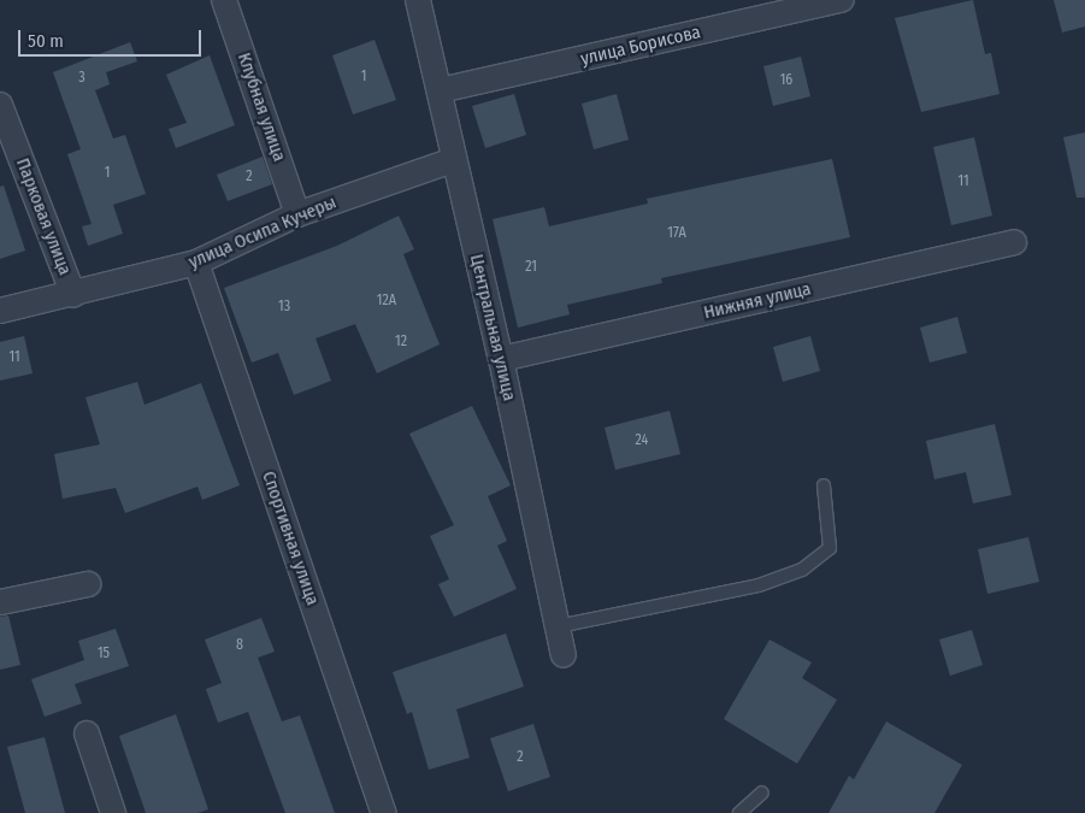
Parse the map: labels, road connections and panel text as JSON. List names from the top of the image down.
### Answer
{
  "streets": {
    "street": [
      "улица Борисова",
      "Клубная улица",
      "Парковая улица",
      "улица Осипа Кучеры",
      "Нижняя улица",
      "Центральная улица",
      "Спортивная улица"
    ]
  },
  "crossings": [
    ["улица Борисова", "Центральная улица"],
    ["Клубная улица", "улица Осипа Кучеры"],
    ["Парковая улица", "улица Осипа Кучеры"],
    ["улица Осипа Кучеры", "Центральная улица"],
    ["улица Осипа Кучеры", "Спортивная улица"],
    ["Нижняя улица", "Центральная улица"]
  ],
  "house_numbers": [
    "1",
    "3",
    "16",
    "1",
    "2",
    "11",
    "17А",
    "21",
    "12А",
    "13",
    "12",
    "11",
    "24",
    "8",
    "15",
    "2"
  ],
  "scale_bar": "50 m"
}
